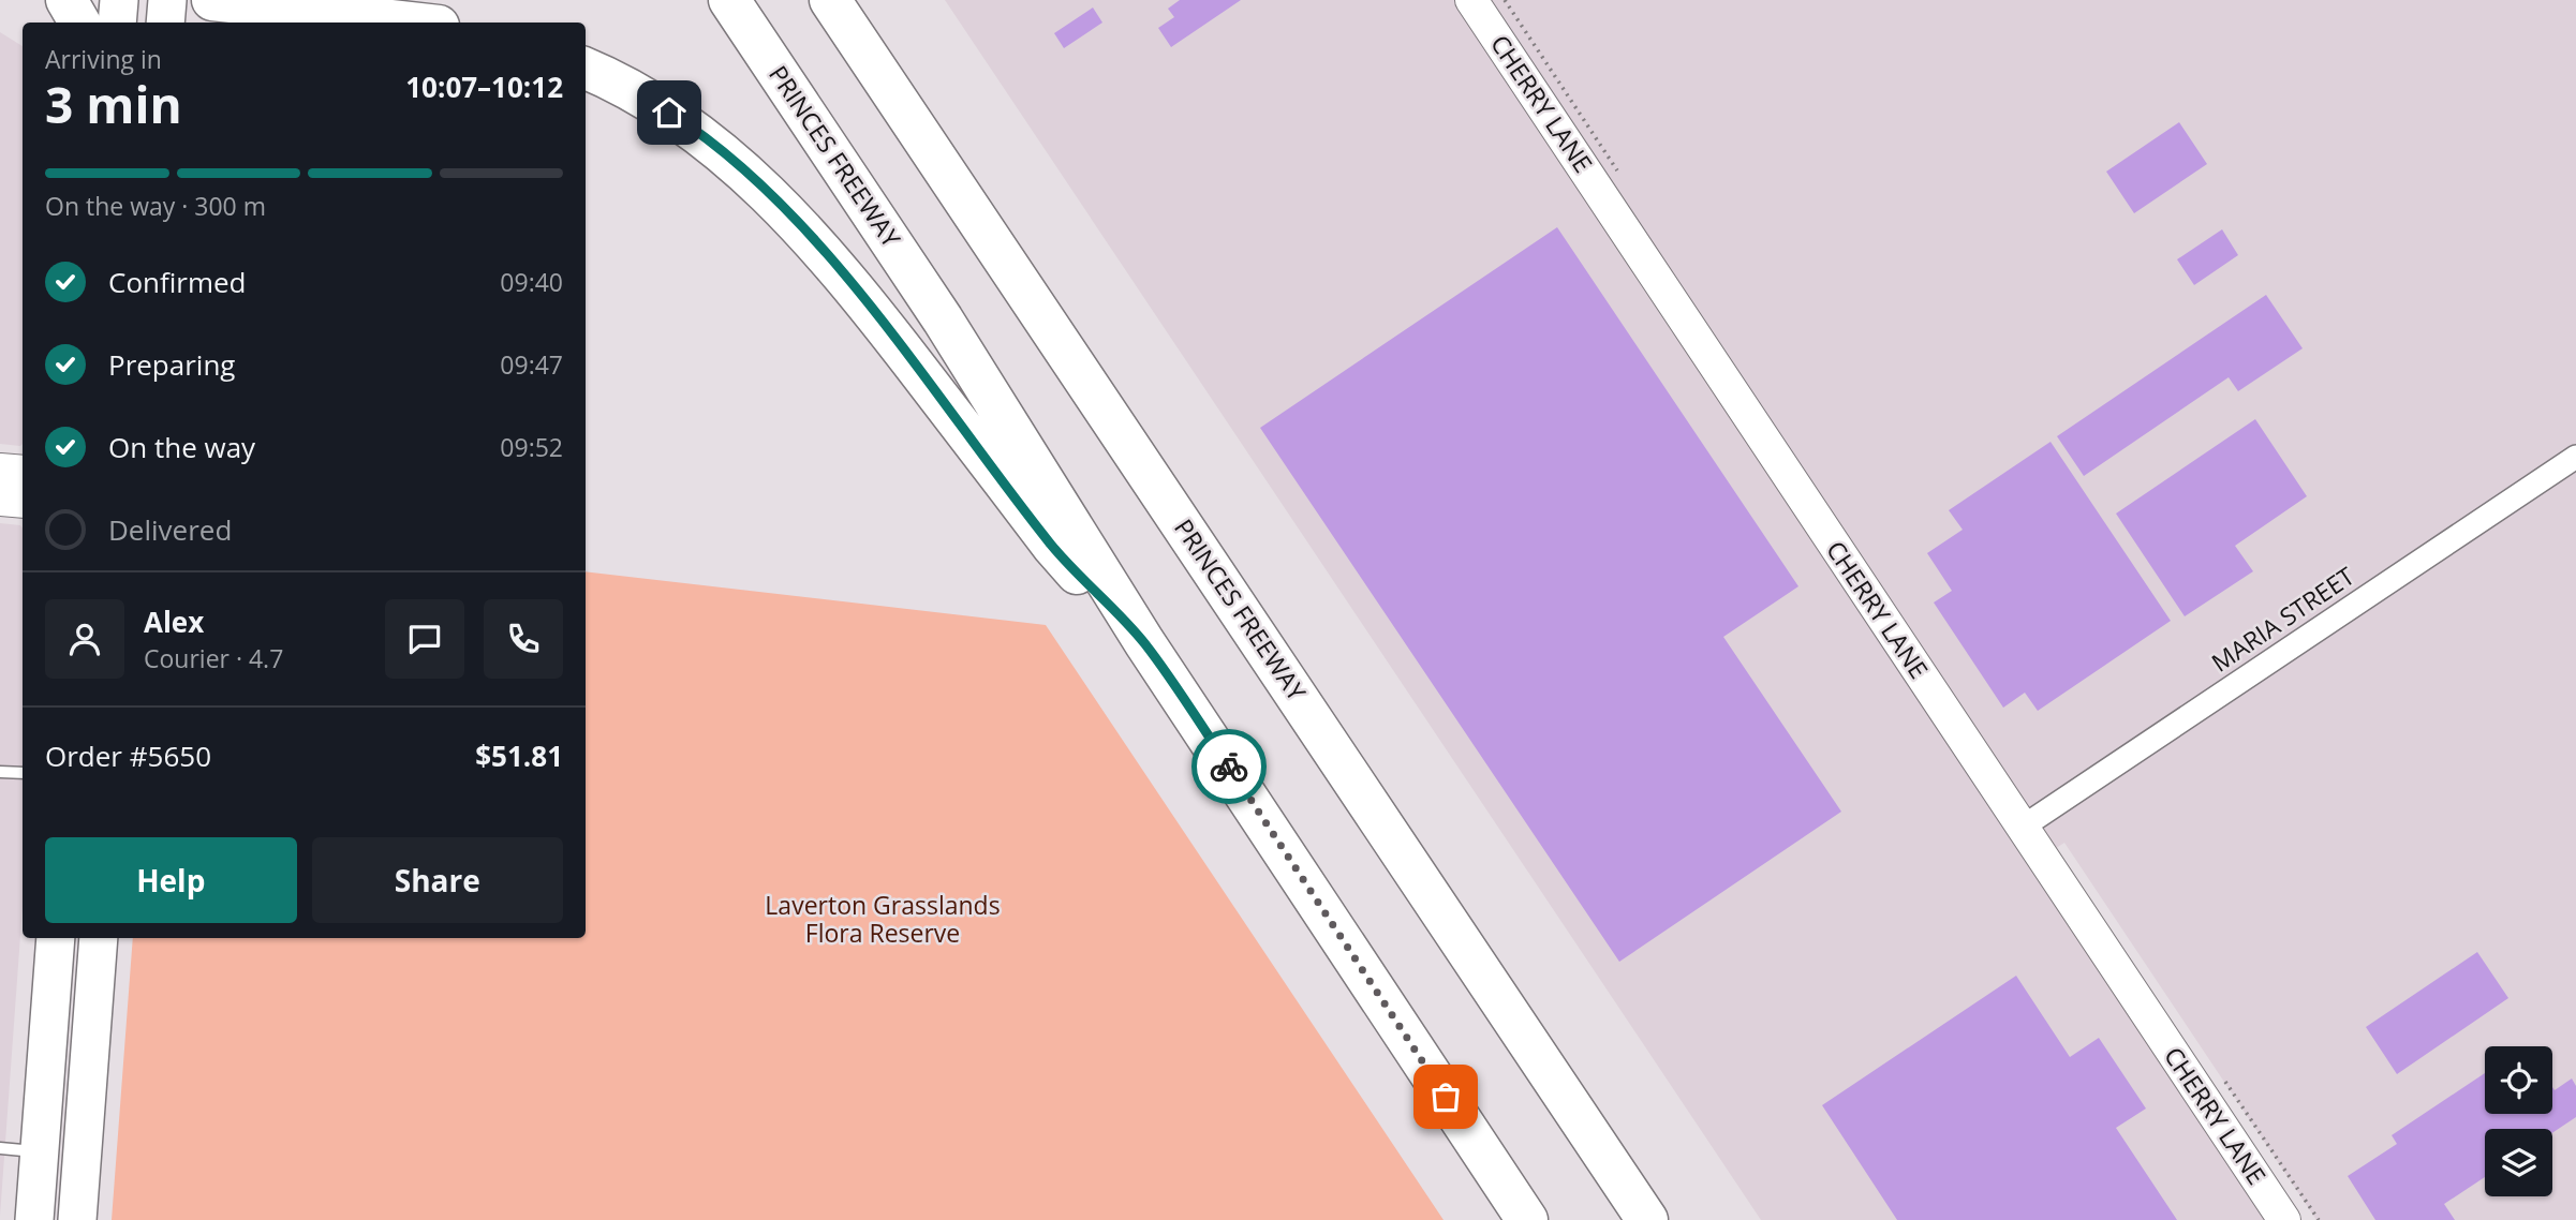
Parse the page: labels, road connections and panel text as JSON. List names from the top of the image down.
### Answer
{
  "streets": {
    "highway": ["PRINCES FREEWAY"],
    "street": ["CHERRY LANE", "MARIA STREET"]
  },
  "crossings": [
    ["CHERRY LANE", "MARIA STREET"]
  ],
  "parks": ["Laverton Grasslands Flora Reserve"],
  "page": {
    "heading": ["3 min", "Arriving in", "10:07–10:12"],
    "panel": [
      "Alex",
      "Courier · 4.7",
      "Order #5650",
      "$51.81"
    ],
    "bar": "On the way · 300 m",
    "list": [
      ["Confirmed", "09:40"],
      ["Preparing", "09:47"],
      ["On the way", "09:52"],
      "Delivered"
    ],
    "buttons": ["Help", "Share"]
  }
}
